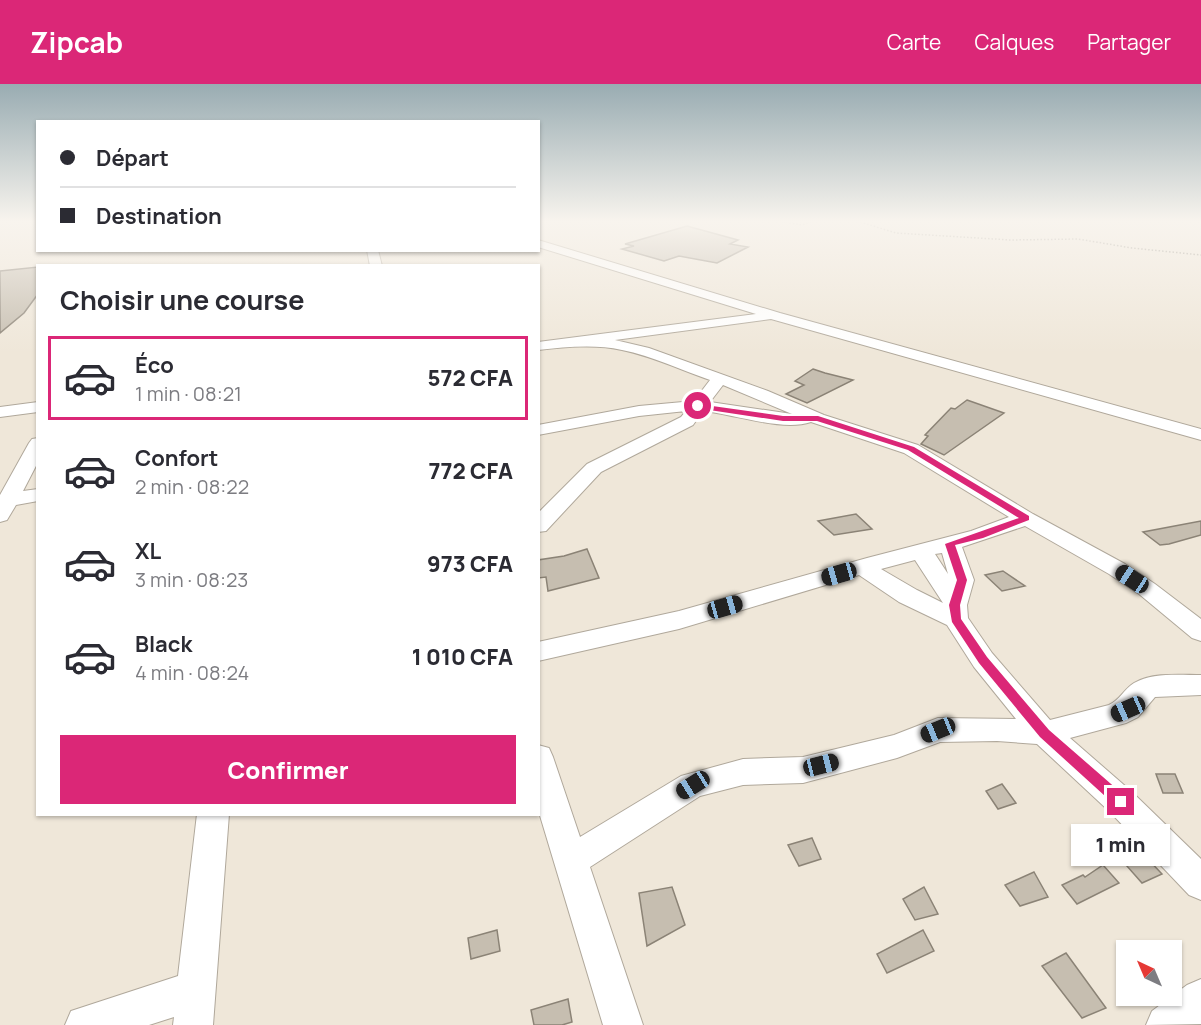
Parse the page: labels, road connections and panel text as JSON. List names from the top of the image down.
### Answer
{
  "north": "top left",
  "page": {
    "header": "Zipcab",
    "nav": ["Carte", "Calques", "Partager"],
    "banner": ["Départ", "Destination"],
    "heading": "Choisir une course",
    "list": [
      {
        "name": "Éco",
        "note": "1 min · 08:21",
        "value": "572 CFA"
      },
      {
        "name": "Confort",
        "note": "2 min · 08:22",
        "value": "772 CFA"
      },
      {
        "name": "XL",
        "note": "3 min · 08:23",
        "value": "973 CFA"
      },
      {
        "name": "Black",
        "note": "4 min · 08:24",
        "value": "1 010 CFA"
      }
    ],
    "buttons": "Confirmer",
    "bubble": "1 min"
  }
}
